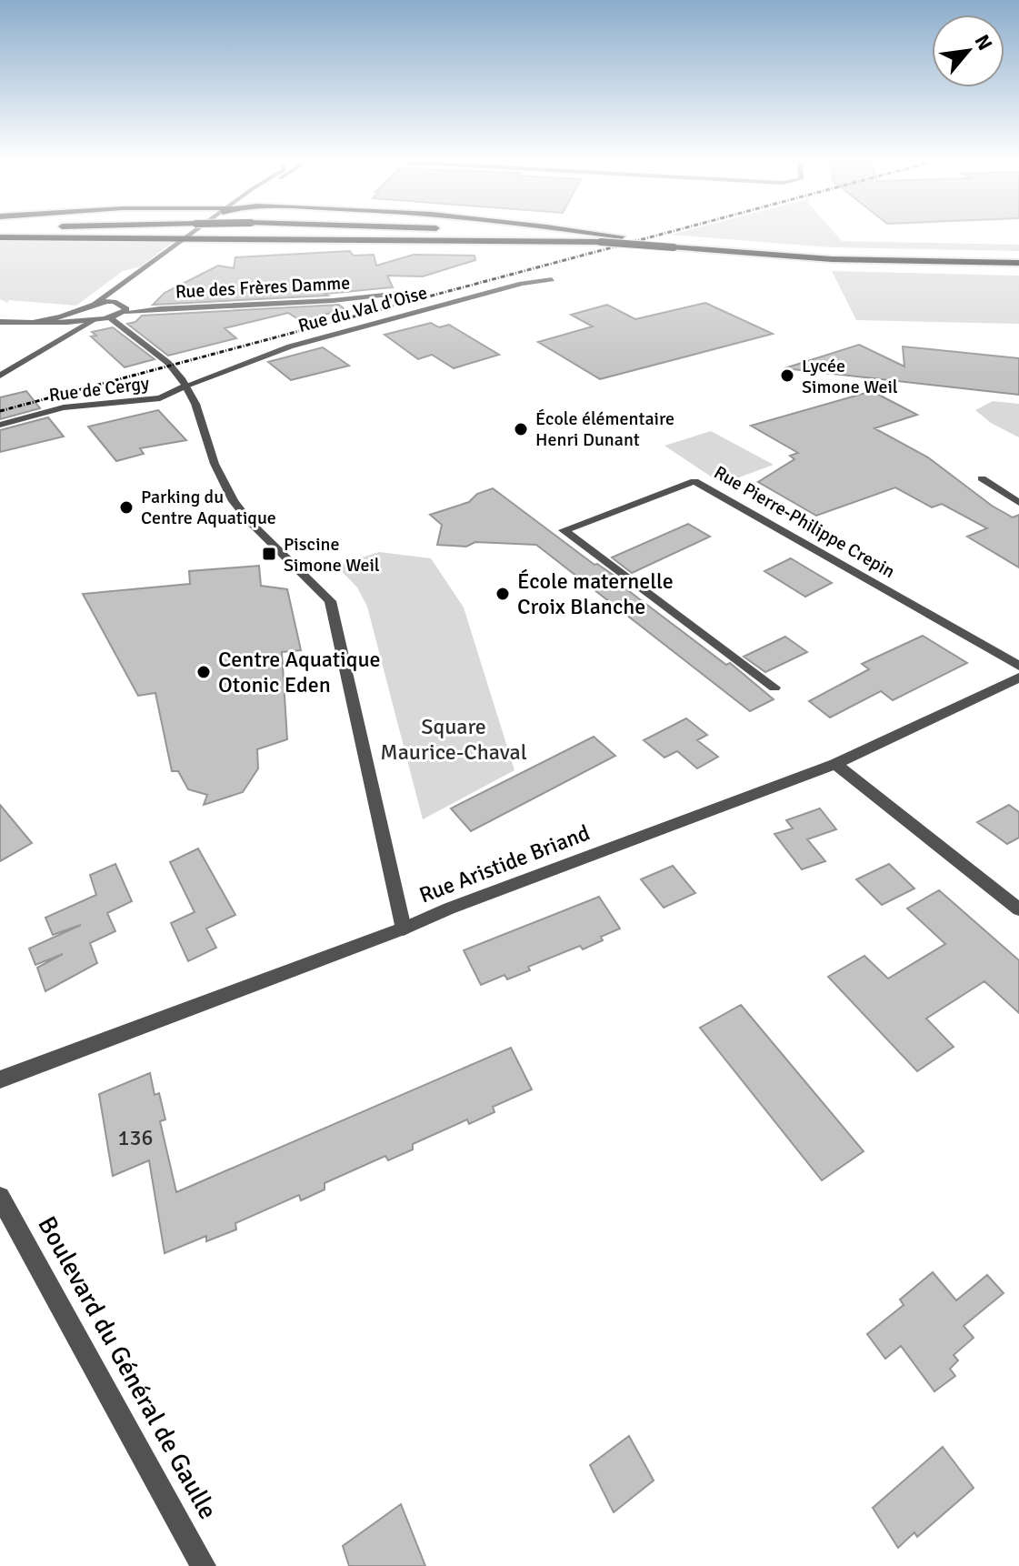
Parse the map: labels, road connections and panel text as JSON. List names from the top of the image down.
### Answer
{
  "streets": {
    "street": [
      "Rue des Frères Damme",
      "Rue du Val d'Oise",
      "Rue de Cergy",
      "Rue Pierre-Philippe Crepin",
      "Rue Aristide Briand",
      "Boulevard du Général de Gaulle"
    ]
  },
  "crossings": [
    ["Rue des Frères Damme", "Rue de Cergy"],
    ["Rue du Val d'Oise", "Rue de Cergy"]
  ],
  "parks": ["Square Maurice-Chaval"],
  "places": {
    "other": [
      "Lycée Simone Weil",
      "École élémentaire Henri Dunant",
      "Parking du Centre Aquatique",
      "École maternelle Croix Blanche",
      "Centre Aquatique Otonic Eden"
    ],
    "transit": ["Piscine Simone Weil"]
  },
  "house_numbers": ["136"],
  "north": "top right"
}
